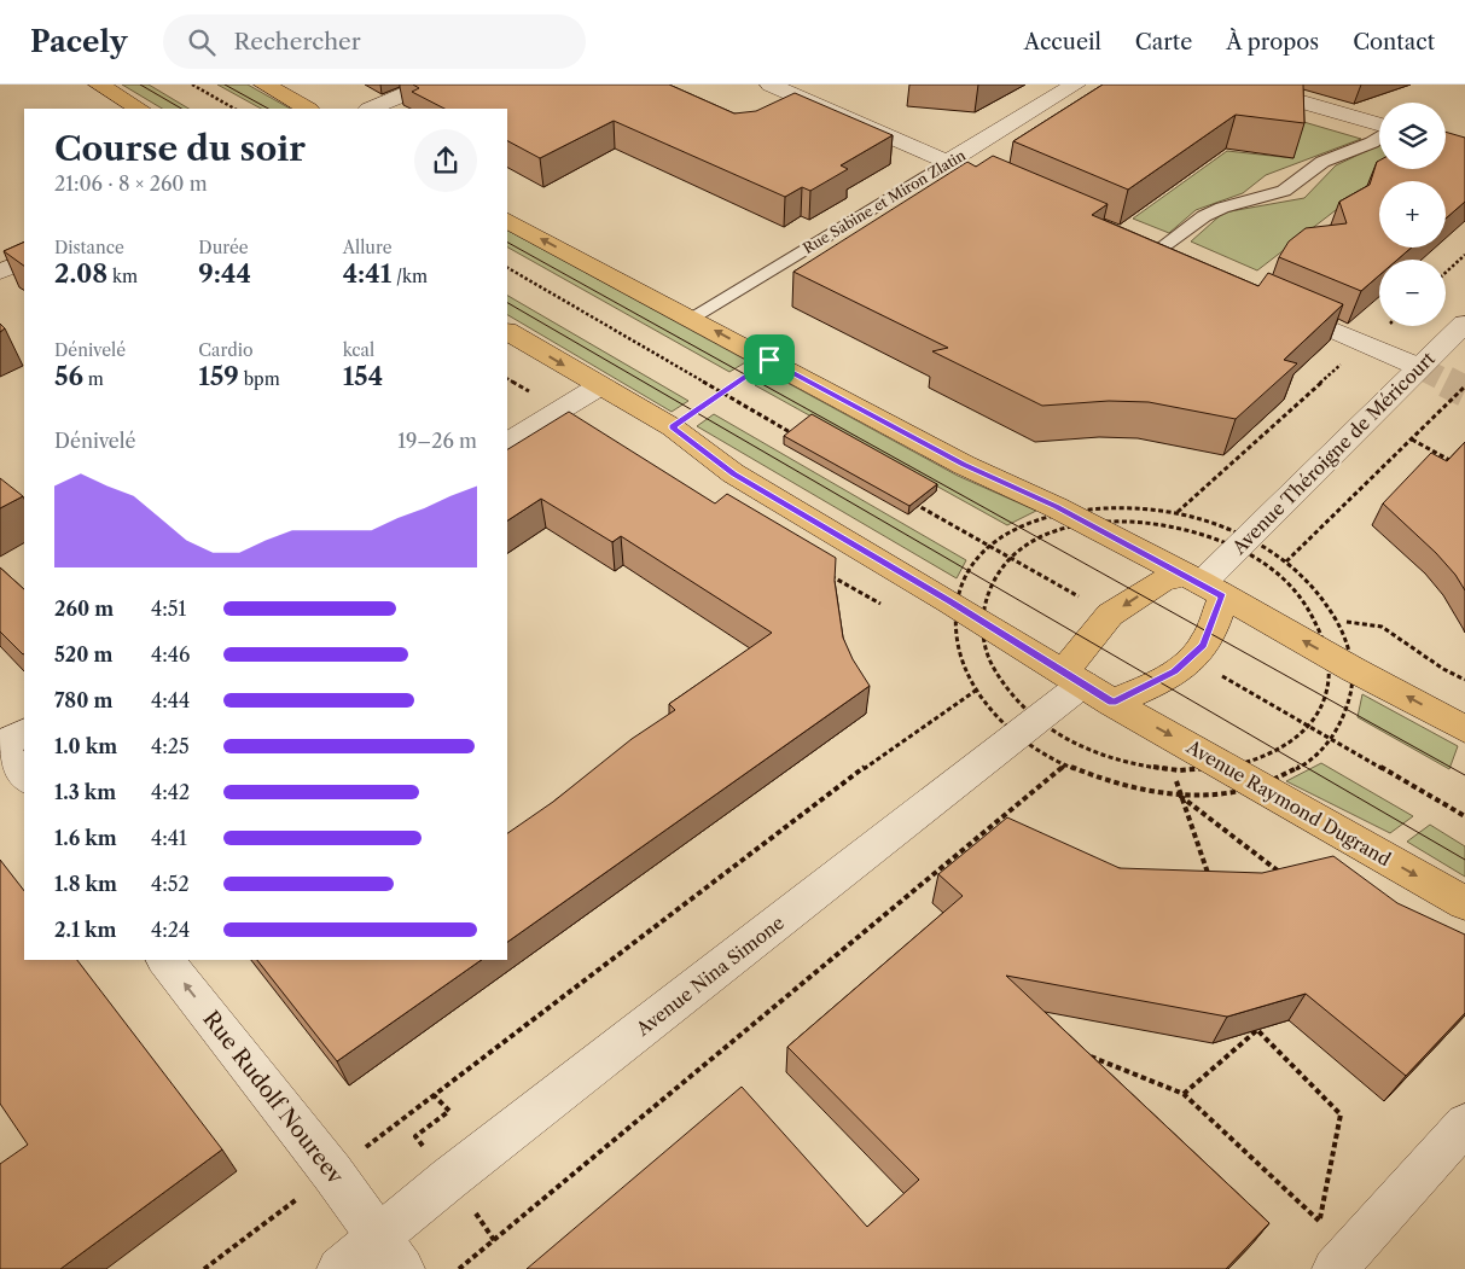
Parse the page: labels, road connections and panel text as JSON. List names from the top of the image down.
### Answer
{
  "streets": {
    "main road": ["Avenue Raymond Dugrand"],
    "street": [
      "Rue Sabine et Miron Zlatin",
      "Avenue Théroigne de Méricourt",
      "Avenue Nina Simone",
      "Rue Rudolf Noureev"
    ]
  },
  "crossings": [
    ["Avenue Raymond Dugrand", "Avenue Nina Simone"],
    ["Avenue Nina Simone", "Rue Rudolf Noureev"]
  ],
  "one_way": ["Rue Rudolf Noureev"],
  "page": {
    "header": "Pacely",
    "search": "Rechercher",
    "nav": [
      "Accueil",
      "Carte",
      "À propos",
      "Contact"
    ],
    "map_buttons": ["+", "−"],
    "heading": ["Course du soir", "21:06 · 8 × 260 m"],
    "stats": [
      ["Distance", "2.08 km"],
      ["Durée", "9:44"],
      ["Allure", "4:41 /km"],
      ["Dénivelé", "56 m"],
      ["Cardio", "159 bpm"],
      ["kcal", "154"]
    ],
    "chart": ["Dénivelé", "19–26 m"],
    "list": [
      {
        "name": "260 m",
        "note": "4:51"
      },
      {
        "name": "520 m",
        "note": "4:46"
      },
      {
        "name": "780 m",
        "note": "4:44"
      },
      {
        "name": "1.0 km",
        "note": "4:25"
      },
      {
        "name": "1.3 km",
        "note": "4:42"
      },
      {
        "name": "1.6 km",
        "note": "4:41"
      },
      {
        "name": "1.8 km",
        "note": "4:52"
      },
      {
        "name": "2.1 km",
        "note": "4:24"
      }
    ]
  }
}
